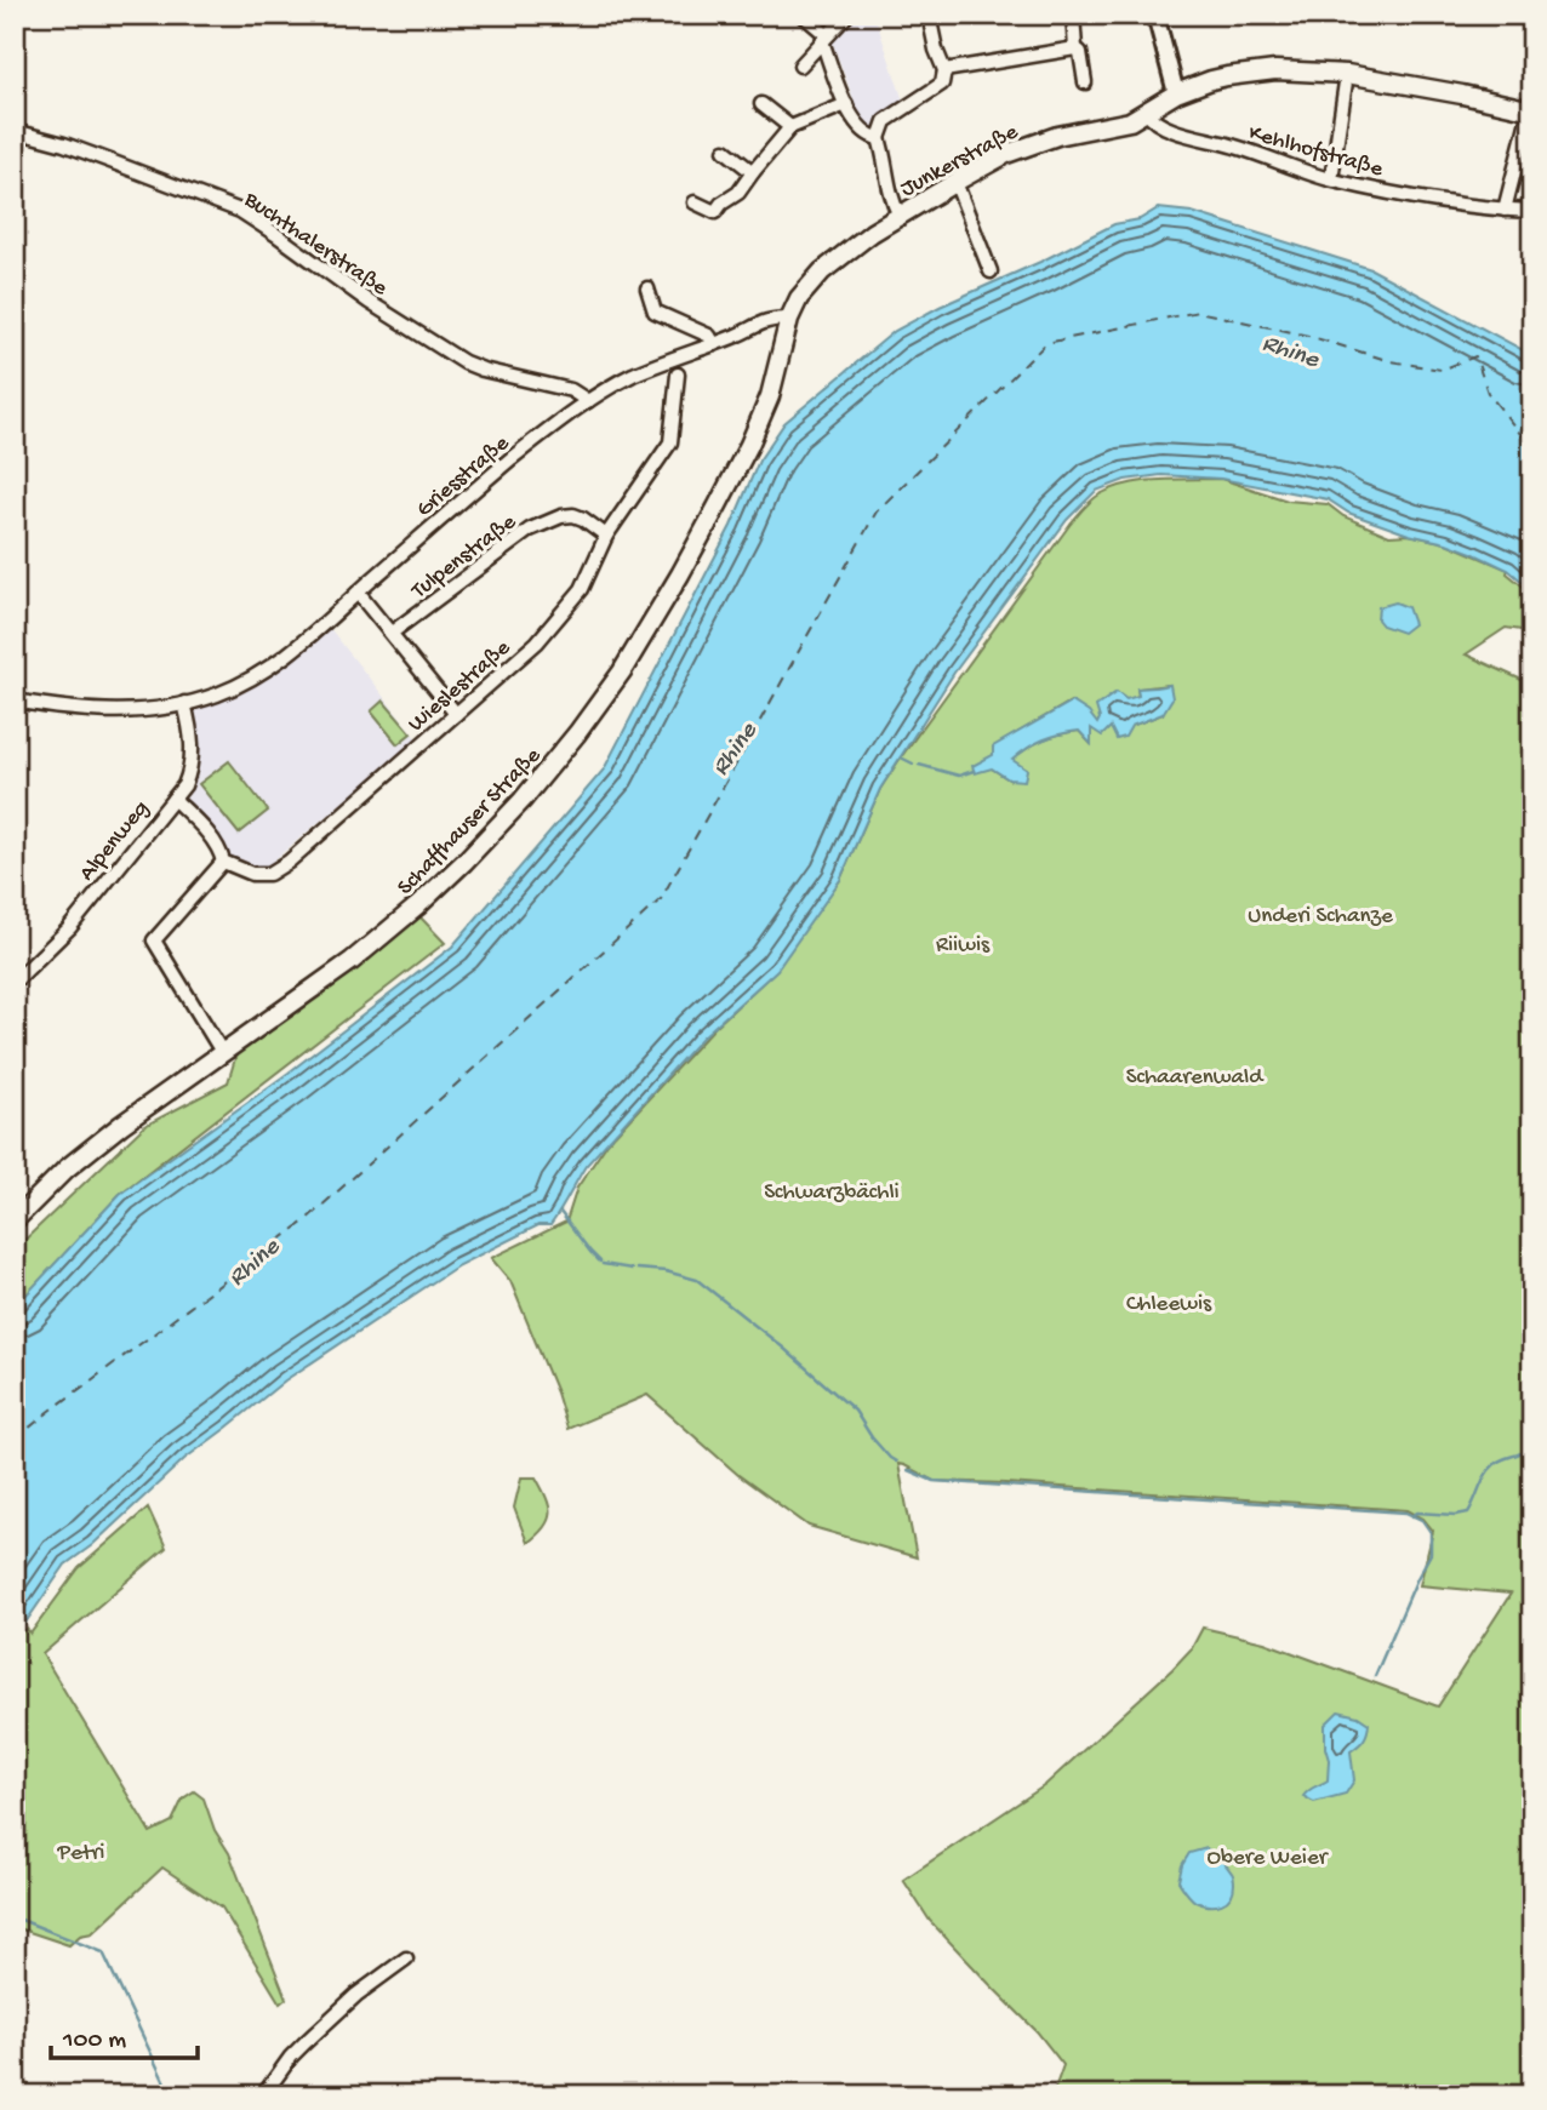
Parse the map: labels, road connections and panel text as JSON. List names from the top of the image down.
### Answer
{
  "streets": {
    "main road": ["Junkerstraße", "Schaffhauser Straße"],
    "street": [
      "Kehlhofstraße",
      "Buchthalerstraße",
      "Griesstraße",
      "Tulpenstraße",
      "Wieslestraße",
      "Alpenweg"
    ]
  },
  "crossings": [
    ["Kehlhofstraße", "Junkerstraße"],
    ["Junkerstraße", "Griesstraße"],
    ["Junkerstraße", "Schaffhauser Straße"],
    ["Buchthalerstraße", "Griesstraße"],
    ["Griesstraße", "Schaffhauser Straße"],
    ["Griesstraße", "Alpenweg"],
    ["Tulpenstraße", "Wieslestraße"]
  ],
  "water": ["Rhine"],
  "parks": [
    "Underi Schanze",
    "Riiwis",
    "Schaarenwald",
    "Schwarzbächli",
    "Chleewis",
    "Petri",
    "Obere Weier"
  ],
  "scale_bar": "100 m"
}
